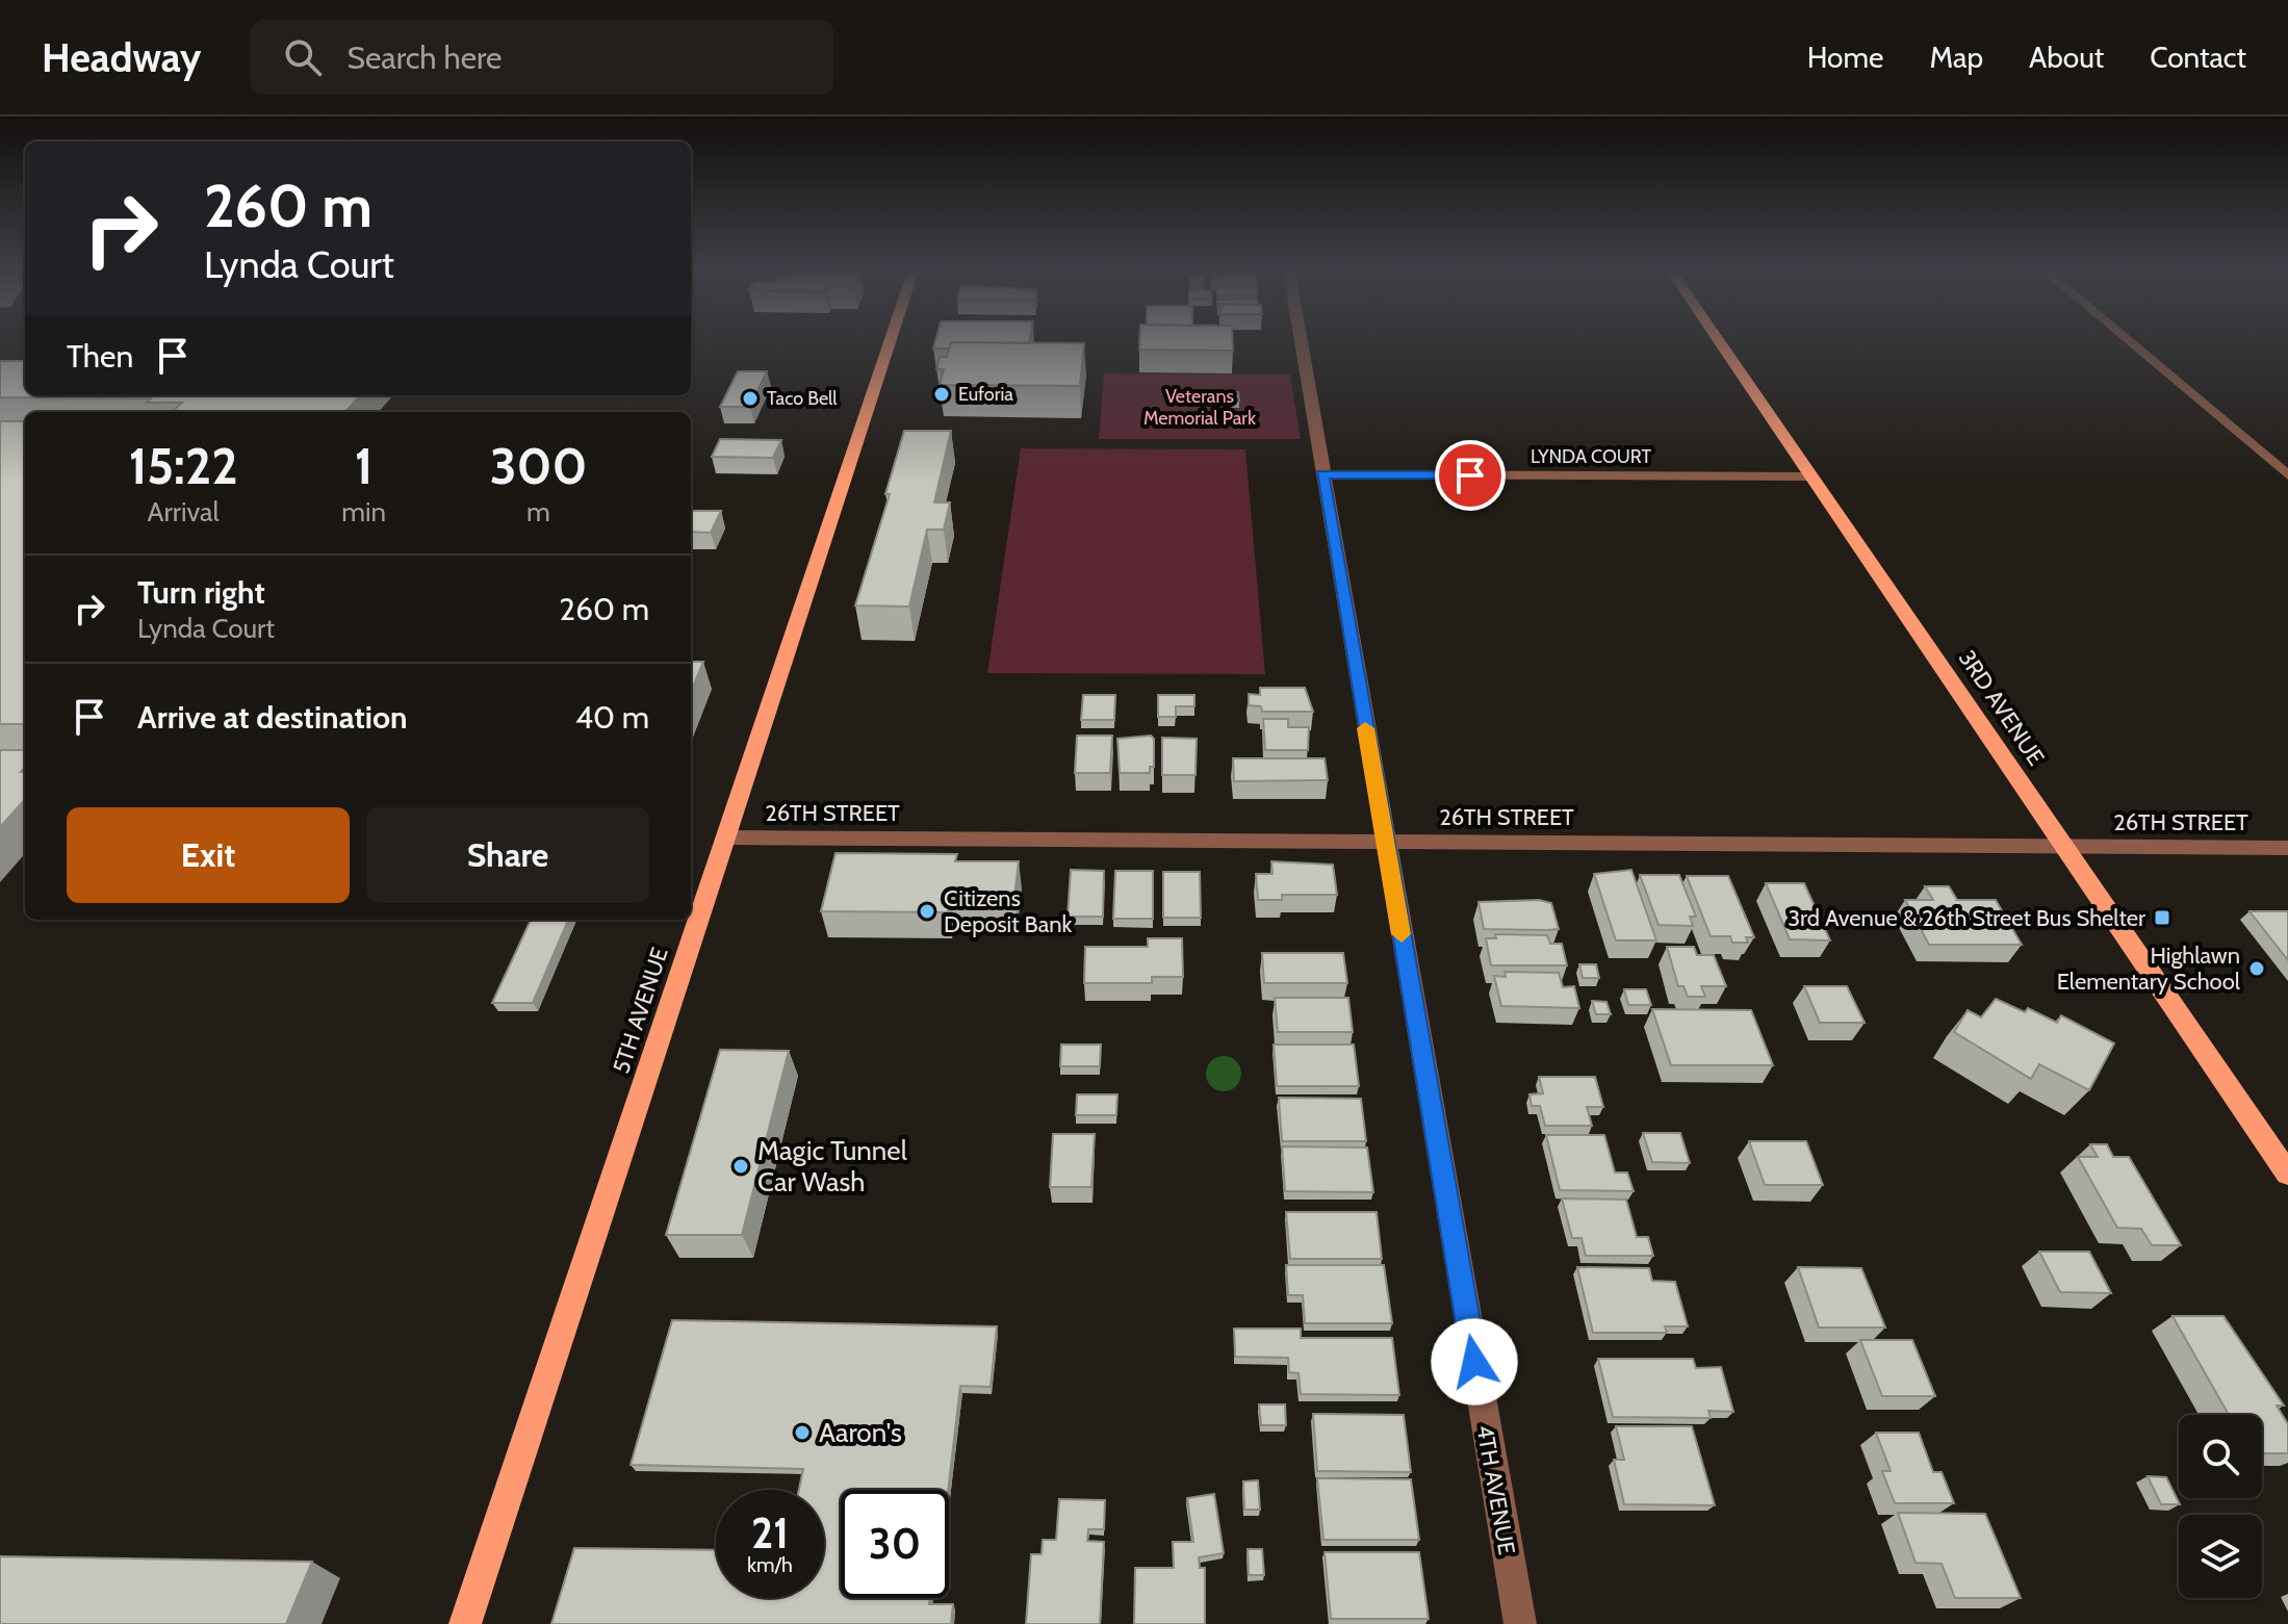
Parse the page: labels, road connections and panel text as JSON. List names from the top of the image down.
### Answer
{
  "streets": {
    "main road": ["3RD AVENUE", "5TH AVENUE"],
    "street": ["LYNDA COURT", "26TH STREET", "4TH AVENUE"]
  },
  "crossings": [
    ["LYNDA COURT", "3RD AVENUE"],
    ["LYNDA COURT", "4TH AVENUE"],
    ["3RD AVENUE", "26TH STREET"],
    ["26TH STREET", "5TH AVENUE"],
    ["26TH STREET", "4TH AVENUE"]
  ],
  "parks": ["Veterans Memorial Park"],
  "places": {
    "other": [
      "Euforia",
      "Taco Bell",
      "Citizens Deposit Bank",
      "Highlawn Elementary School",
      "Magic Tunnel Car Wash",
      "Aaron's"
    ],
    "transit": ["3rd Avenue & 26th Street Bus Shelter"]
  },
  "page": {
    "header": "Headway",
    "search": "Search here",
    "nav": [
      "Home",
      "Map",
      "About",
      "Contact"
    ],
    "turn": ["260 m", "Lynda Court"],
    "then": "Then",
    "eta": [
      "15:22",
      "Arrival",
      "1",
      "min",
      "300",
      "m"
    ],
    "list": [
      {
        "name": "Turn right",
        "note": "Lynda Court",
        "value": "260 m"
      },
      {
        "name": "Arrive at destination",
        "value": "40 m"
      }
    ],
    "buttons": ["Exit", "Share"],
    "speed": "21 km/h",
    "limit": "30"
  }
}
